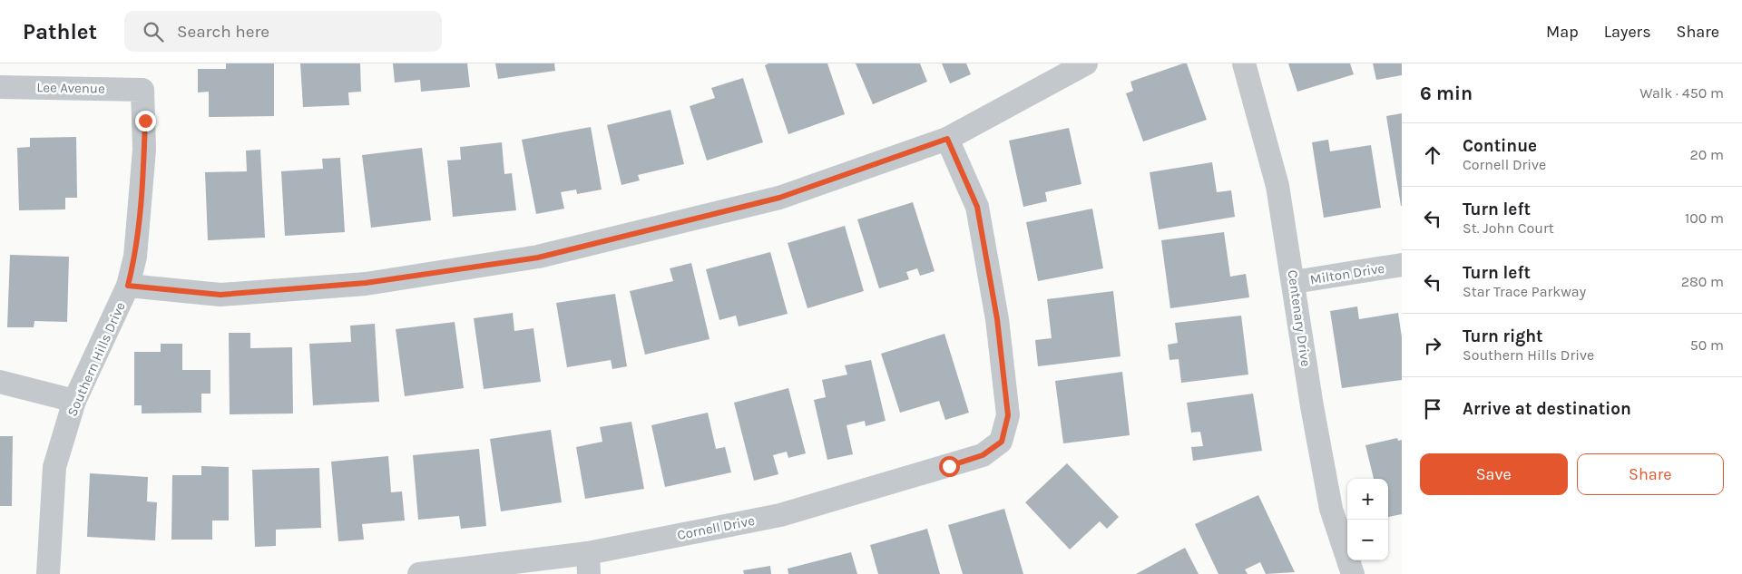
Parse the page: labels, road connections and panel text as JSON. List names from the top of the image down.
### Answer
{
  "streets": {
    "street": [
      "Lee Avenue",
      "Milton Drive",
      "Centenary Drive",
      "Southern Hills Drive",
      "Cornell Drive"
    ]
  },
  "crossings": [
    ["Lee Avenue", "Southern Hills Drive"],
    ["Milton Drive", "Centenary Drive"]
  ],
  "page": {
    "header": "Pathlet",
    "search": "Search here",
    "nav": ["Map", "Layers", "Share"],
    "heading": ["6 min", "Walk · 450 m"],
    "list": [
      ["Continue", "Cornell Drive", "20 m"],
      ["Turn left", "St. John Court", "100 m"],
      ["Turn left", "Star Trace Parkway", "280 m"],
      ["Turn right", "Southern Hills Drive", "50 m"],
      "Arrive at destination"
    ],
    "buttons": ["Save", "Share"],
    "map_buttons": ["+", "−"]
  }
}
